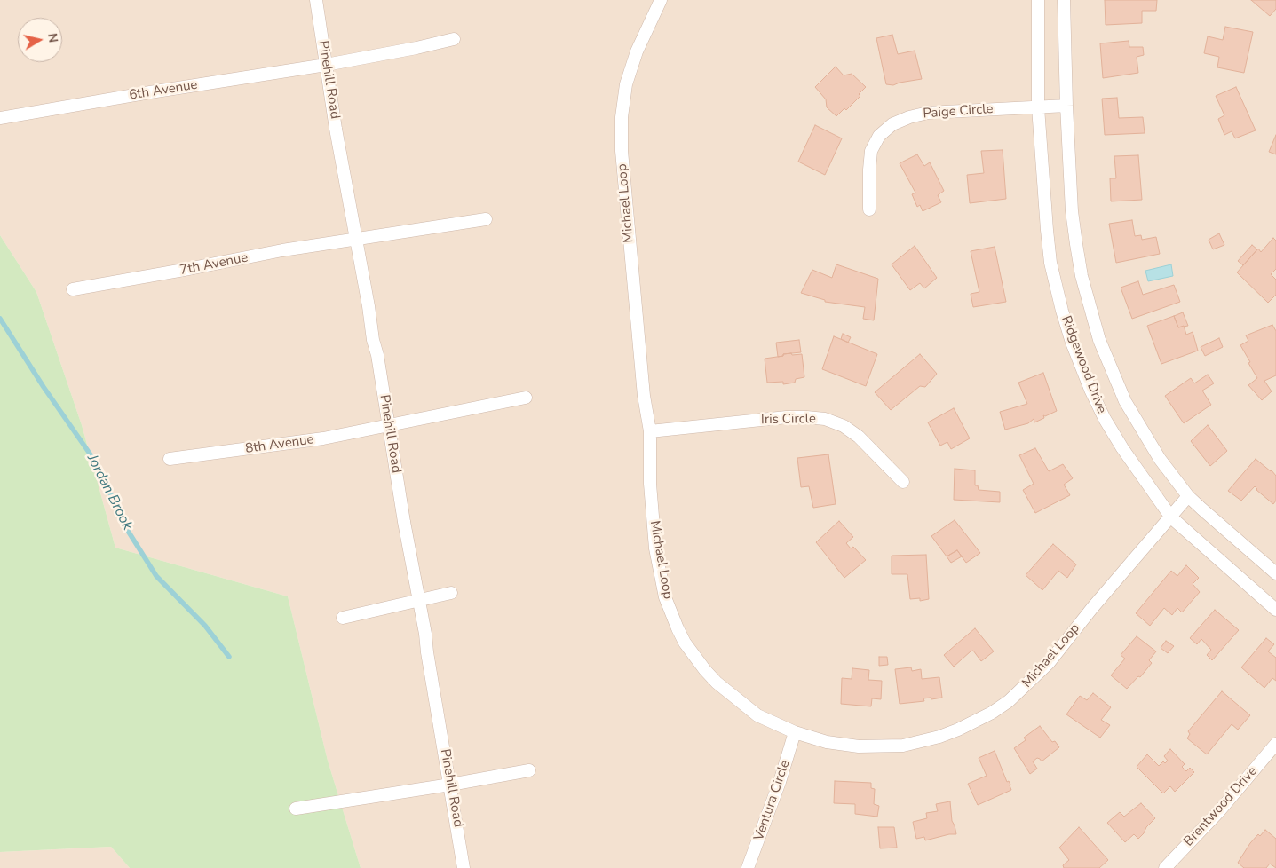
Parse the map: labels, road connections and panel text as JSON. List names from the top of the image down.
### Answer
{
  "streets": {
    "street": [
      "Pinehill Road",
      "6th Avenue",
      "Paige Circle",
      "Michael Loop",
      "7th Avenue",
      "Ridgewood Drive",
      "Iris Circle",
      "8th Avenue",
      "Ventura Circle",
      "Brentwood Drive"
    ]
  },
  "crossings": [
    ["Pinehill Road", "6th Avenue"],
    ["Pinehill Road", "7th Avenue"],
    ["Pinehill Road", "8th Avenue"],
    ["Paige Circle", "Ridgewood Drive"],
    ["Michael Loop", "Ridgewood Drive"],
    ["Michael Loop", "Iris Circle"],
    ["Michael Loop", "Ventura Circle"]
  ],
  "water": ["Jordan Brook"],
  "north": "right"
}
